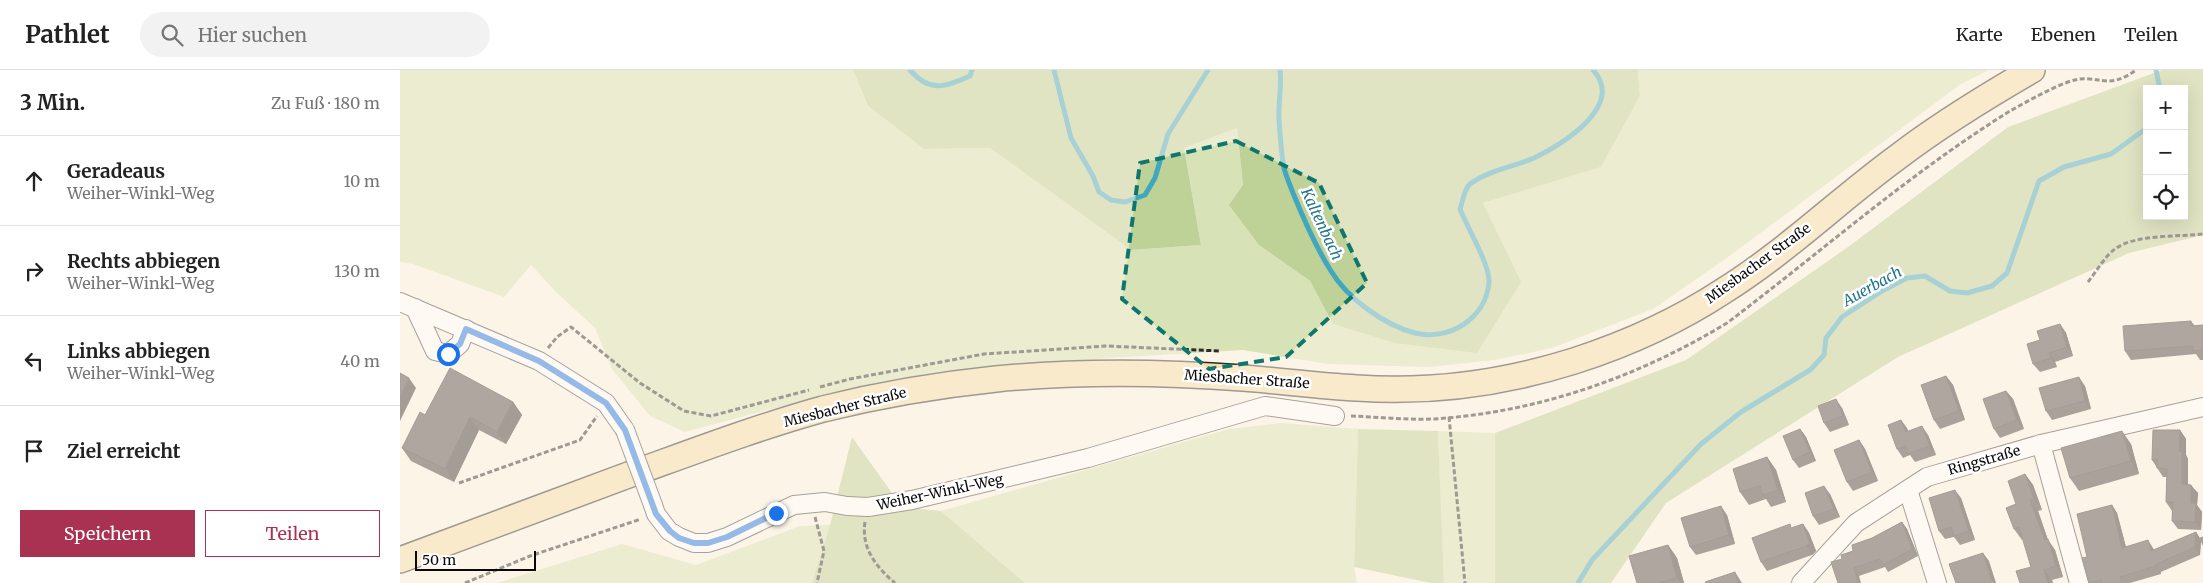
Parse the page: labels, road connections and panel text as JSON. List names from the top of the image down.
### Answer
{
  "streets": {
    "main road": ["Miesbacher Straße"],
    "street": ["Ringstraße", "Weiher-Winkl-Weg"]
  },
  "water": ["Kaltenbach", "Auerbach"],
  "scale_bar": "50 m",
  "page": {
    "header": "Pathlet",
    "search": "Hier suchen",
    "nav": ["Karte", "Ebenen", "Teilen"],
    "heading": ["3 Min.", "Zu Fuß · 180 m"],
    "map_buttons": ["+", "−"],
    "list": [
      ["Geradeaus", "Weiher-Winkl-Weg", "10 m"],
      ["Rechts abbiegen", "Weiher-Winkl-Weg", "130 m"],
      ["Links abbiegen", "Weiher-Winkl-Weg", "40 m"],
      "Ziel erreicht"
    ],
    "buttons": ["Speichern", "Teilen"],
    "scale": "50 m"
  }
}
